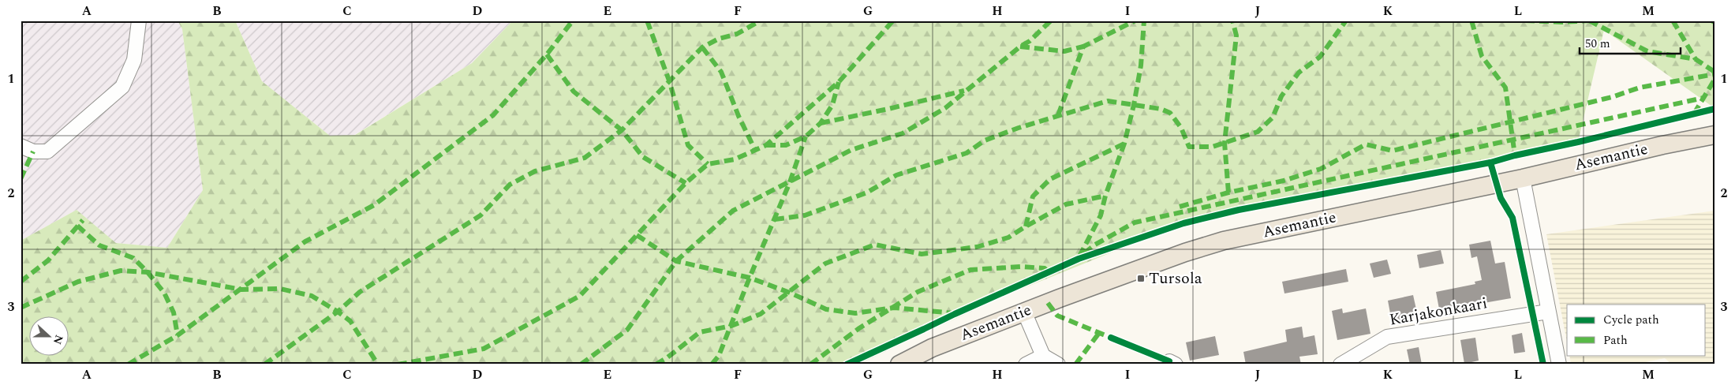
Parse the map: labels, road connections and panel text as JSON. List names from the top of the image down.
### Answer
{
  "streets": {
    "main road": ["Asemantie"],
    "street": ["Karjakonkaari"]
  },
  "places": {
    "transit": ["Tursola"]
  },
  "legend": ["Cycle path", "Path"],
  "scale_bar": "50 m",
  "north": "right",
  "grid": {
    "columns": [
      "A",
      "B",
      "C",
      "D",
      "E",
      "F",
      "G",
      "H",
      "I",
      "J",
      "K",
      "L",
      "M"
    ],
    "rows": ["1", "2", "3"]
  }
}
